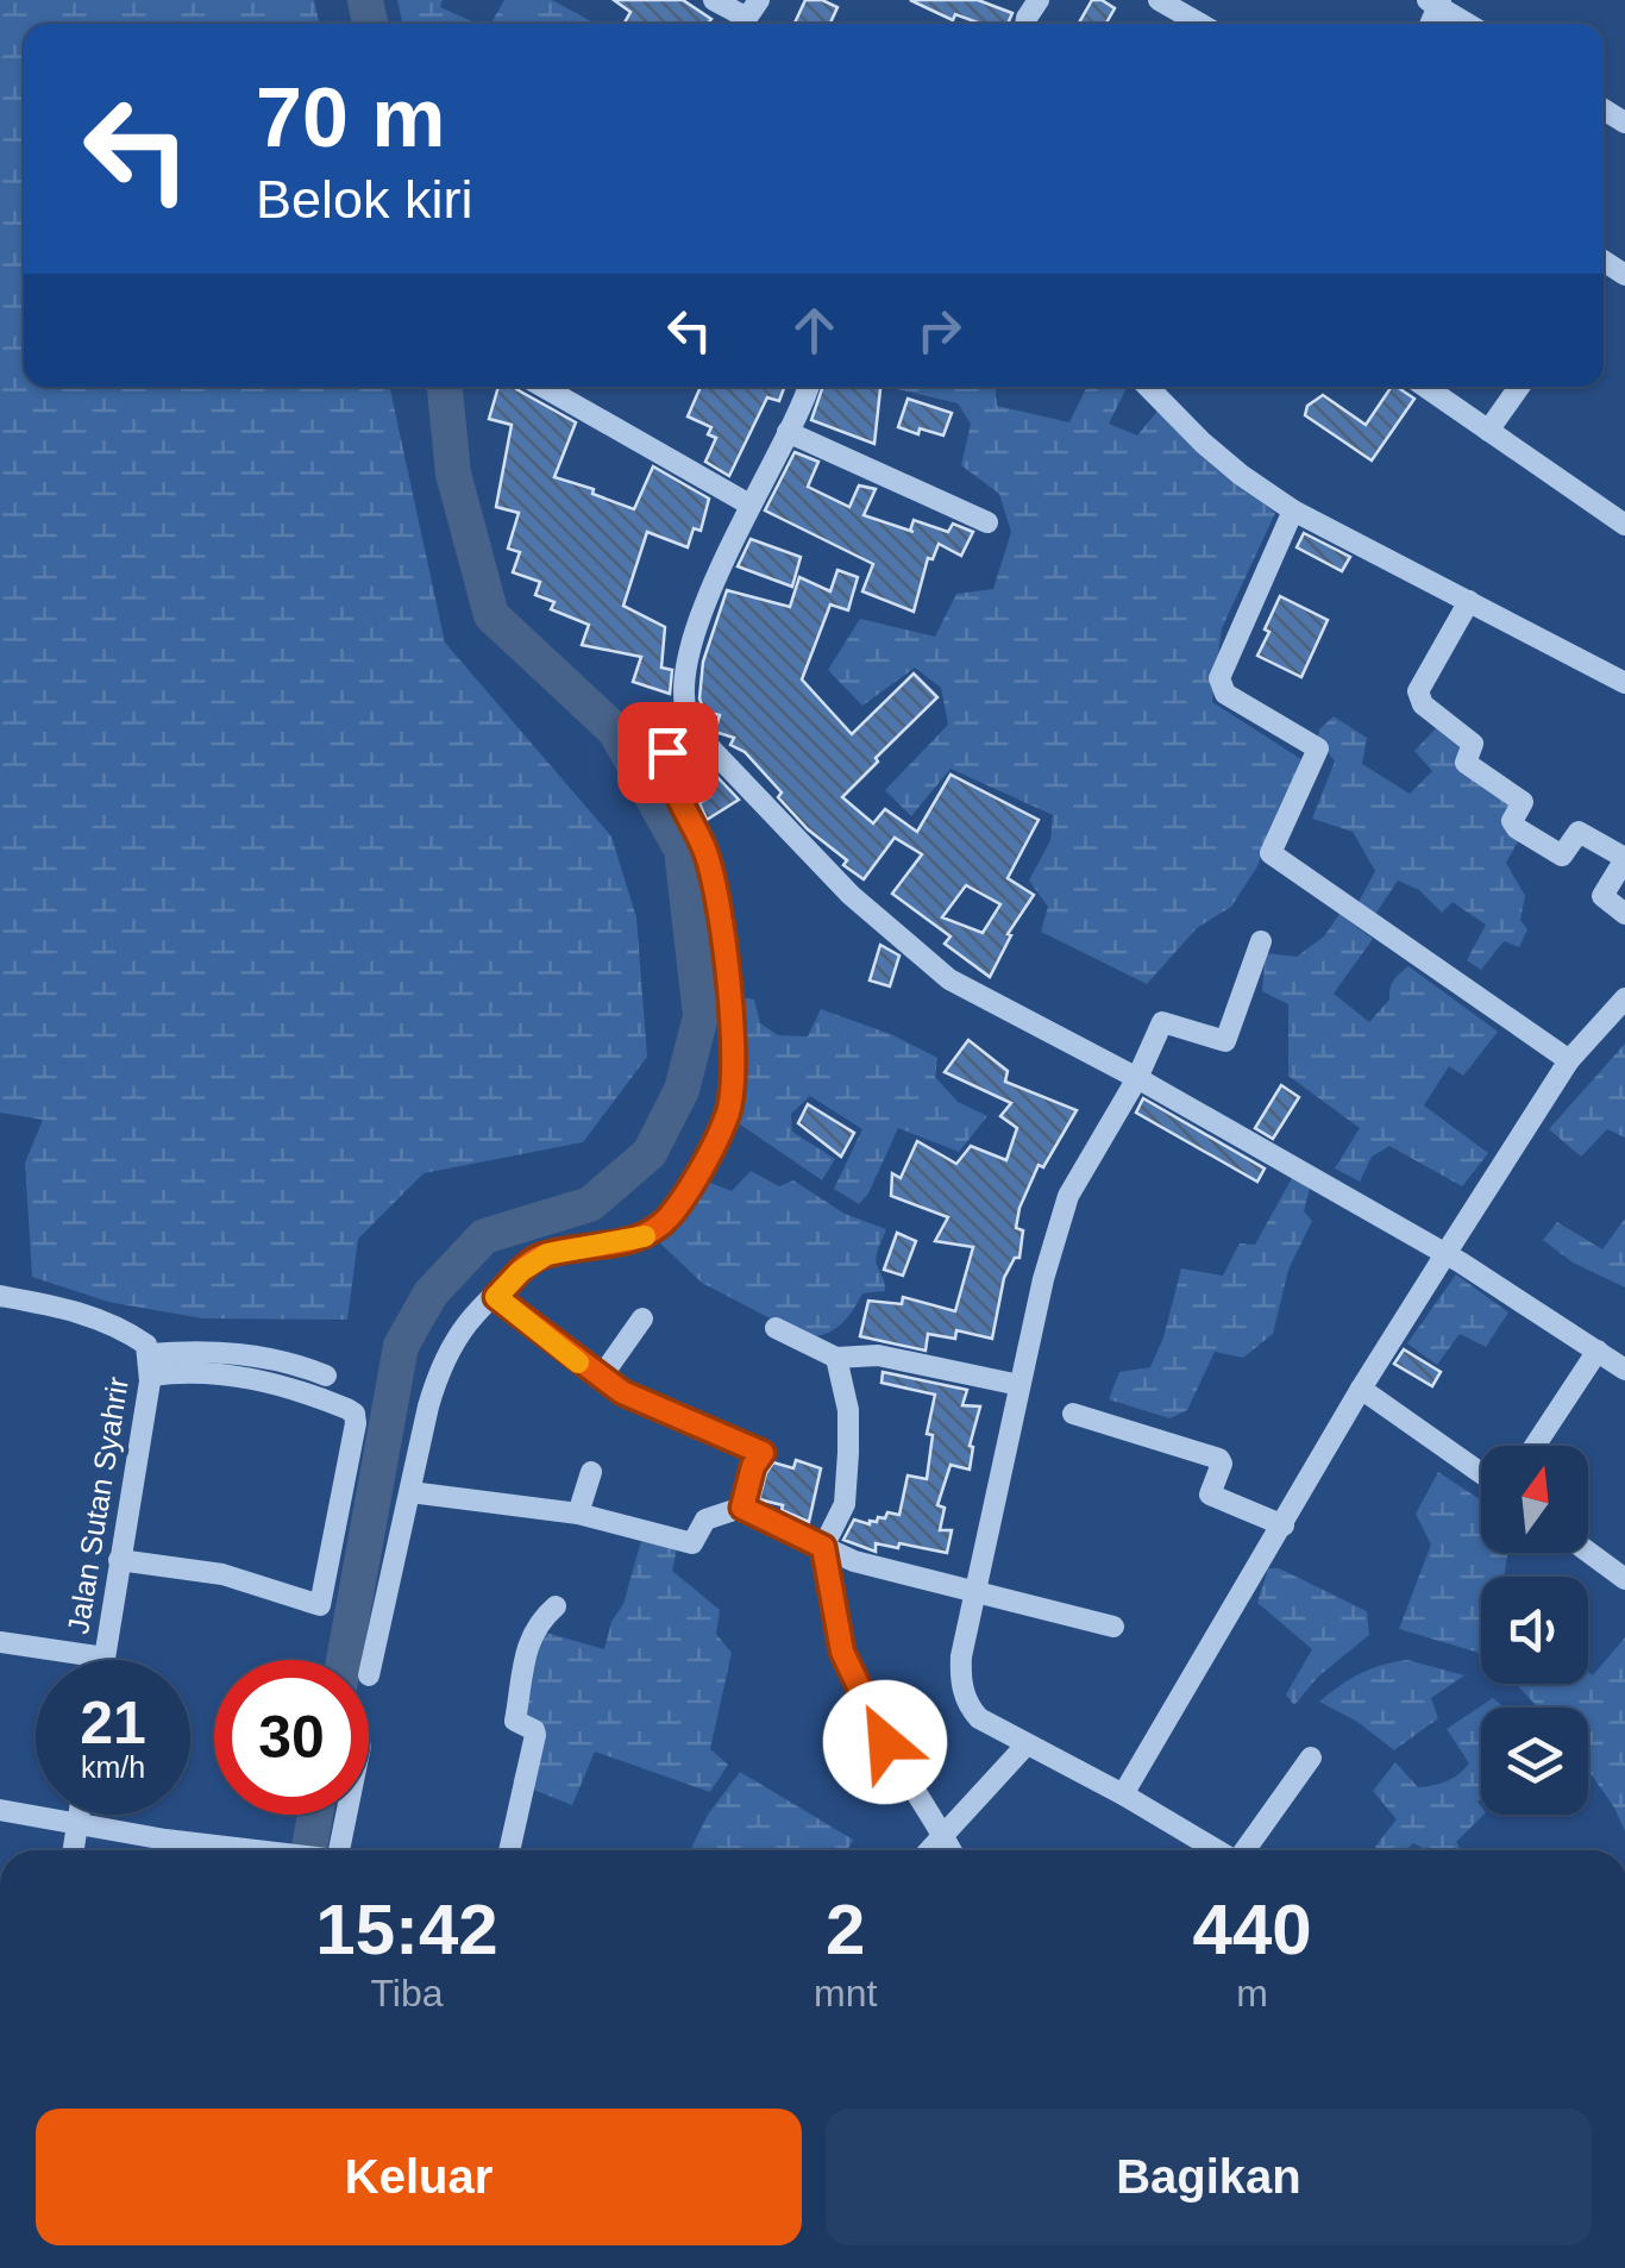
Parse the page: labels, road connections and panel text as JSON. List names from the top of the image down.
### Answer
{
  "streets": {
    "street": ["Jalan Sutan Syahrir"]
  },
  "north": "top",
  "page": {
    "turn": ["70 m", "Belok kiri"],
    "speed": "21 km/h",
    "limit": "30",
    "eta": [
      "15:42",
      "Tiba",
      "2",
      "mnt",
      "440",
      "m"
    ],
    "buttons": ["Keluar", "Bagikan"]
  }
}
